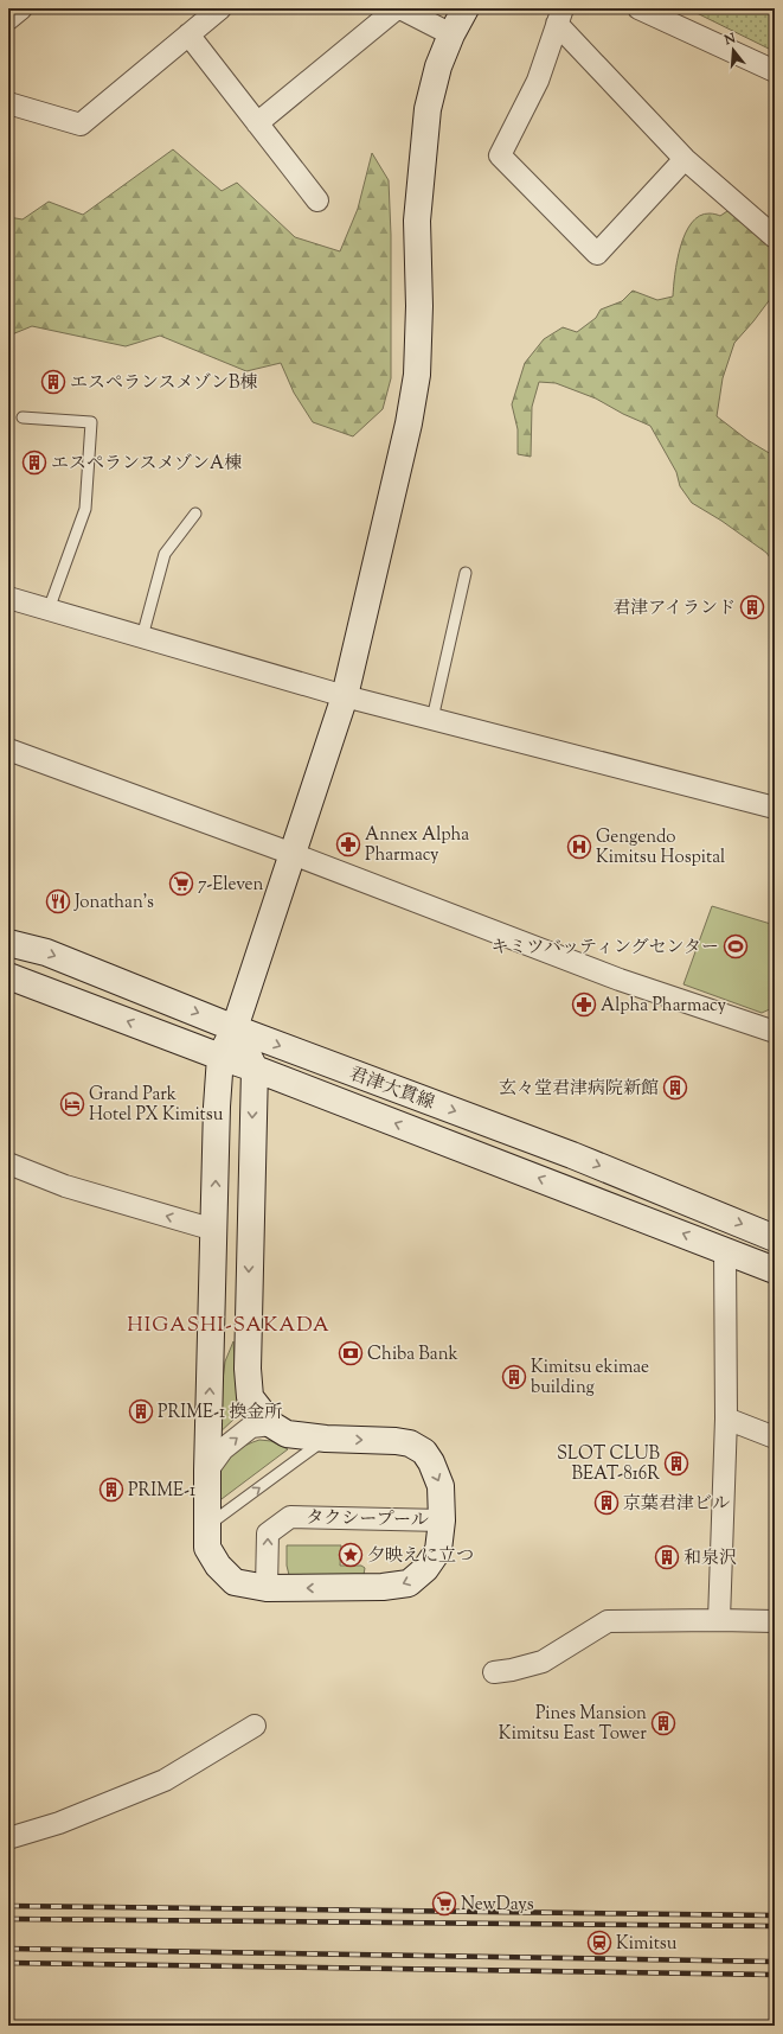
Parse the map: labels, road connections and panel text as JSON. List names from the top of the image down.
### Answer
{
  "streets": {
    "street": ["君津大貫線", "タクシープール"]
  },
  "districts": ["HIGASHI-SAKADA"],
  "places": {
    "building": [
      "エスペランスメゾンB棟",
      "エスペランスメゾンA棟",
      "君津アイランド",
      "玄々堂君津病院新館",
      "Kimitsu ekimae building",
      "PRIME-1 換金所",
      "SLOT CLUB BEAT-816R",
      "PRIME-1",
      "京葉君津ビル",
      "和泉沢",
      "Pines Mansion Kimitsu East Tower"
    ],
    "pharmacy": ["Annex Alpha Pharmacy", "Alpha Pharmacy"],
    "hospital": ["Gengendo Kimitsu Hospital"],
    "supermarket": ["7-Eleven", "NewDays"],
    "restaurant": ["Jonathan's"],
    "sports": ["キミツバッティングセンター"],
    "hotel": ["Grand Park Hotel PX Kimitsu"],
    "bank": ["Chiba Bank"],
    "place": ["夕映えに立つ"],
    "station": ["Kimitsu"]
  },
  "north": "top"
}
